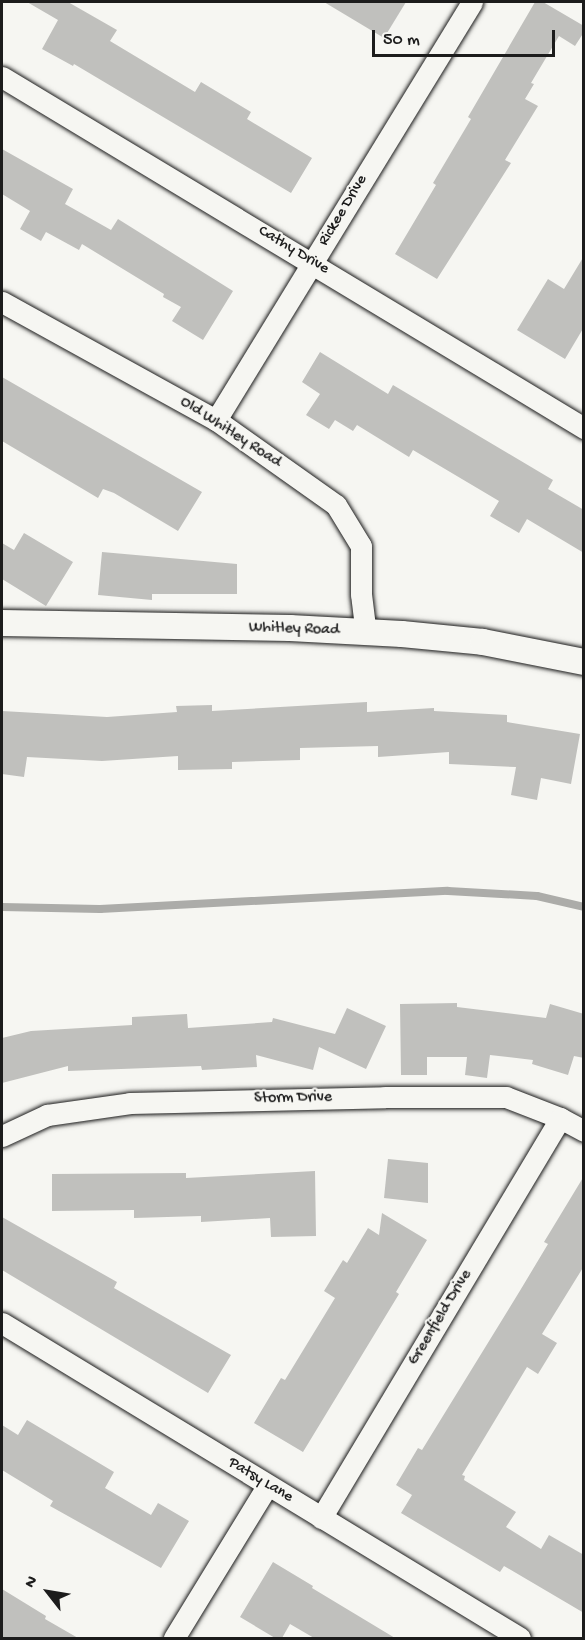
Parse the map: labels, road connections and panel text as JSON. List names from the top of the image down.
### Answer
{
  "streets": {
    "street": [
      "Rickee Drive",
      "Cathy Drive",
      "Old Whitley Road",
      "Whitley Road",
      "Storm Drive",
      "Greenfield Drive",
      "Patsy Lane"
    ]
  },
  "crossings": [
    ["Rickee Drive", "Cathy Drive"],
    ["Rickee Drive", "Old Whitley Road"],
    ["Old Whitley Road", "Whitley Road"],
    ["Storm Drive", "Greenfield Drive"],
    ["Greenfield Drive", "Patsy Lane"]
  ],
  "scale_bar": "50 m",
  "north": "top left"
}
